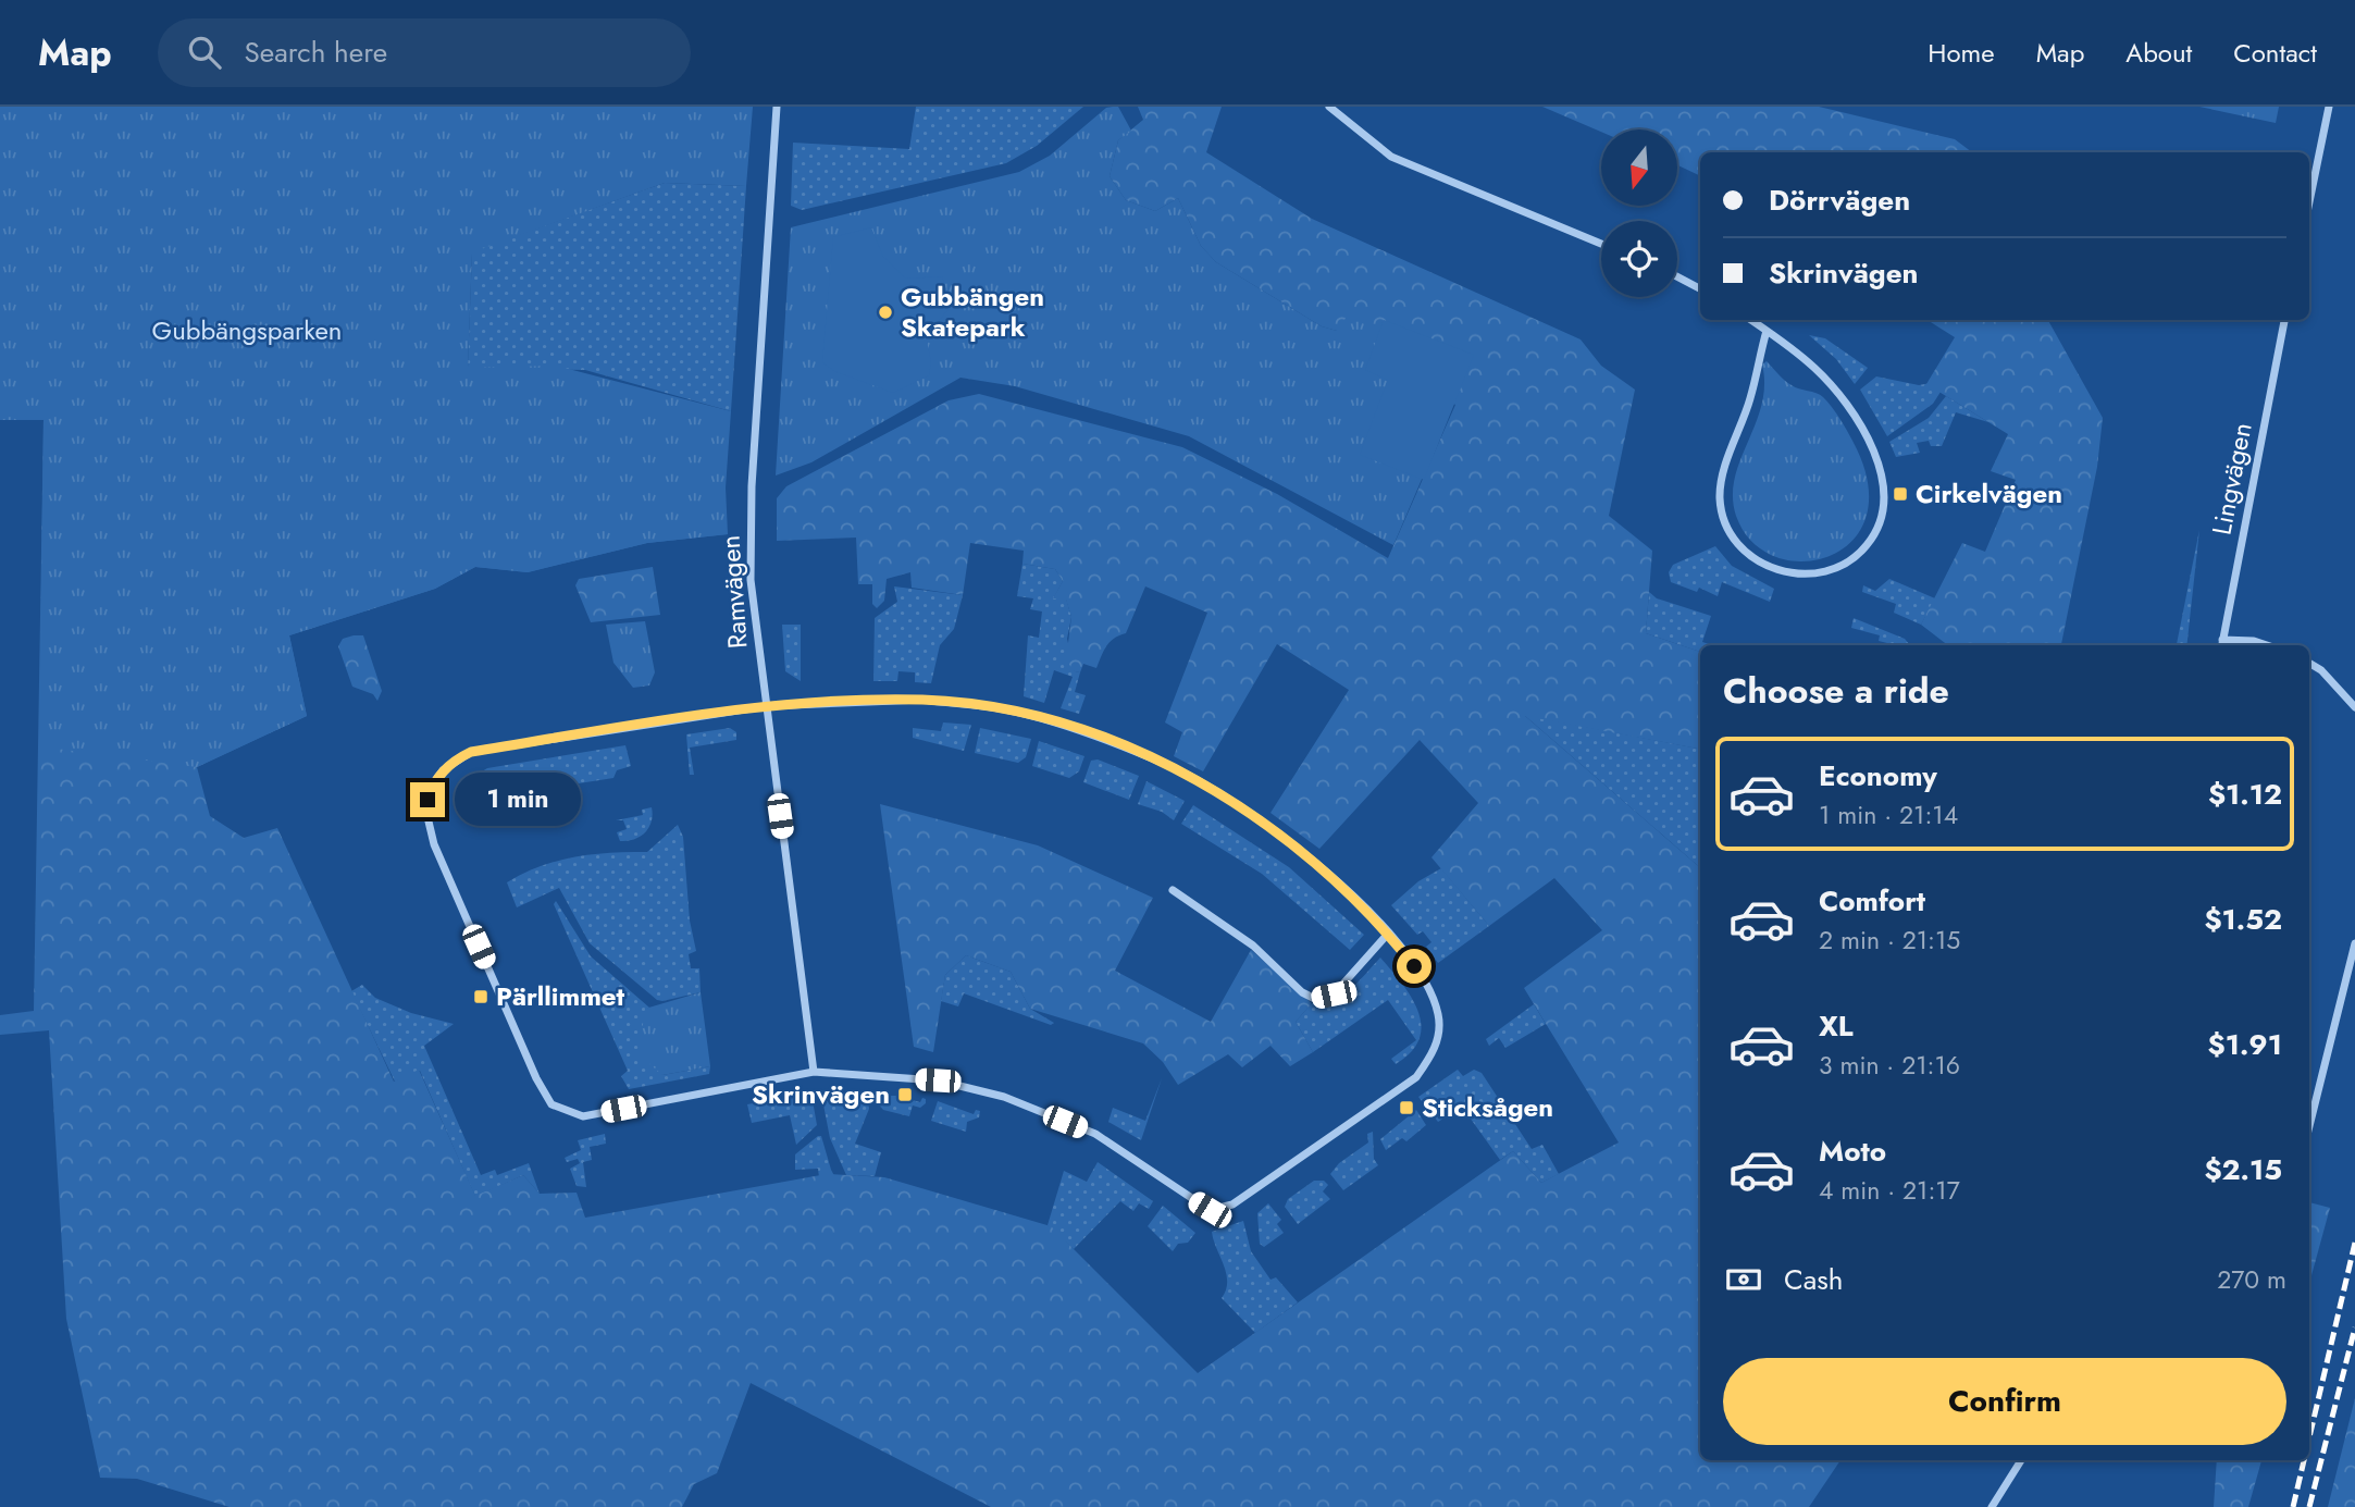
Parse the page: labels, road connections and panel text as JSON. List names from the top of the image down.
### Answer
{
  "streets": {
    "street": ["Lingvägen", "Ramvägen"]
  },
  "parks": ["Gubbängsparken"],
  "places": {
    "other": ["Gubbängen Skatepark"],
    "transit": [
      "Cirkelvägen",
      "Pärllimmet",
      "Skrinvägen",
      "Sticksågen"
    ]
  },
  "north": "bottom",
  "page": {
    "header": "Map",
    "search": "Search here",
    "nav": [
      "Home",
      "Map",
      "About",
      "Contact"
    ],
    "banner": ["Dörrvägen", "Skrinvägen"],
    "heading": "Choose a ride",
    "list": [
      {
        "name": "Economy",
        "note": "1 min · 21:14",
        "value": "$1.12"
      },
      {
        "name": "Comfort",
        "note": "2 min · 21:15",
        "value": "$1.52"
      },
      {
        "name": "XL",
        "note": "3 min · 21:16",
        "value": "$1.91"
      },
      {
        "name": "Moto",
        "note": "4 min · 21:17",
        "value": "$2.15"
      }
    ],
    "bubble": "1 min",
    "pay": ["Cash", "270 m"],
    "buttons": "Confirm"
  }
}
